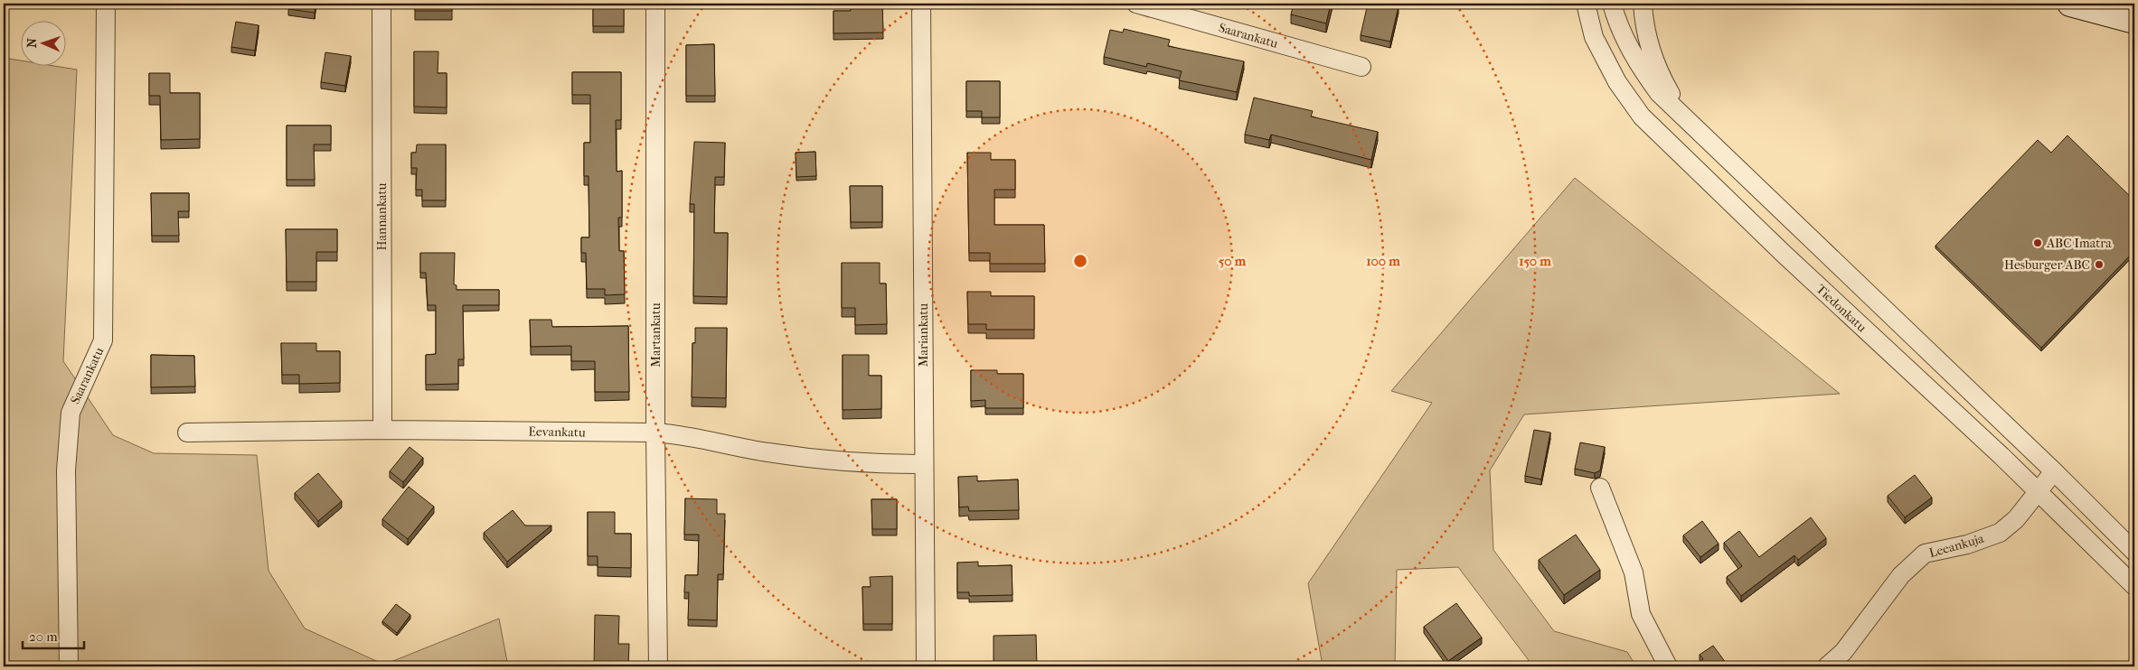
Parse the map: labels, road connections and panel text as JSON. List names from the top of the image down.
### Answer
{
  "streets": {
    "street": [
      "Saarankatu",
      "Hannankatu",
      "Tiedonkatu",
      "Martankatu",
      "Mariankatu",
      "Eevankatu",
      "Leeankuja"
    ]
  },
  "crossings": [
    ["Hannankatu", "Eevankatu"],
    ["Tiedonkatu", "Leeankuja"],
    ["Martankatu", "Eevankatu"],
    ["Mariankatu", "Eevankatu"]
  ],
  "places": ["ABC Imatra", "Hesburger ABC"],
  "scale_bar": "20 m",
  "north": "left",
  "rings": ["50 m", "100 m", "150 m"]
}
